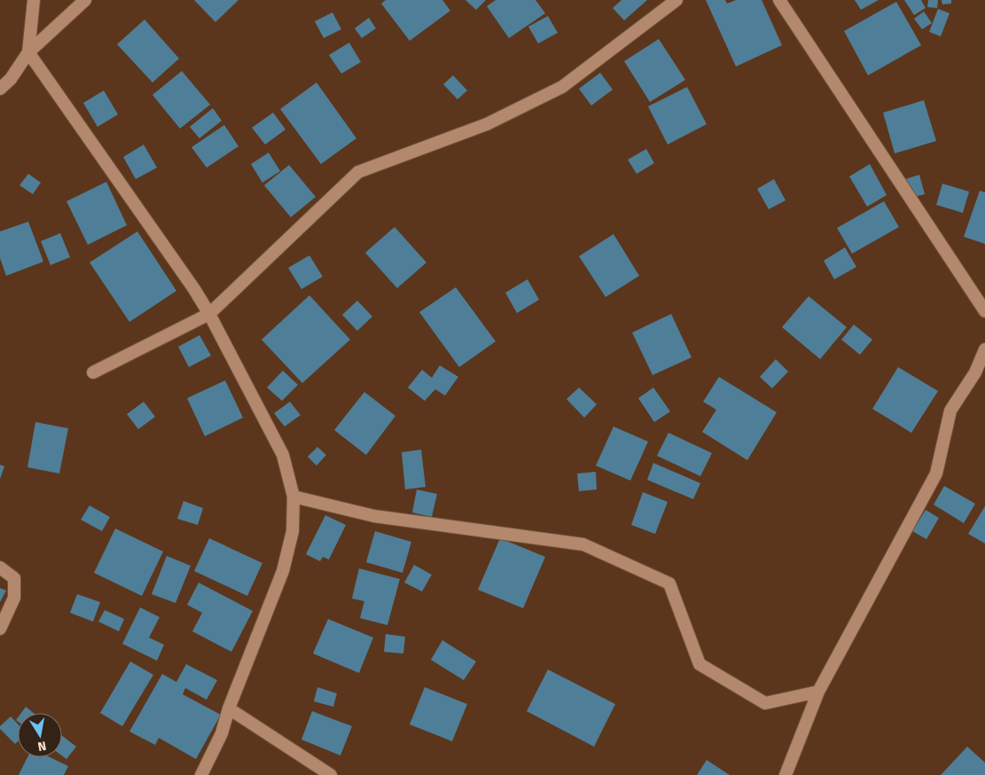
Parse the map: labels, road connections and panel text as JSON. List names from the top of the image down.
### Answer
{
  "north": "bottom"
}
